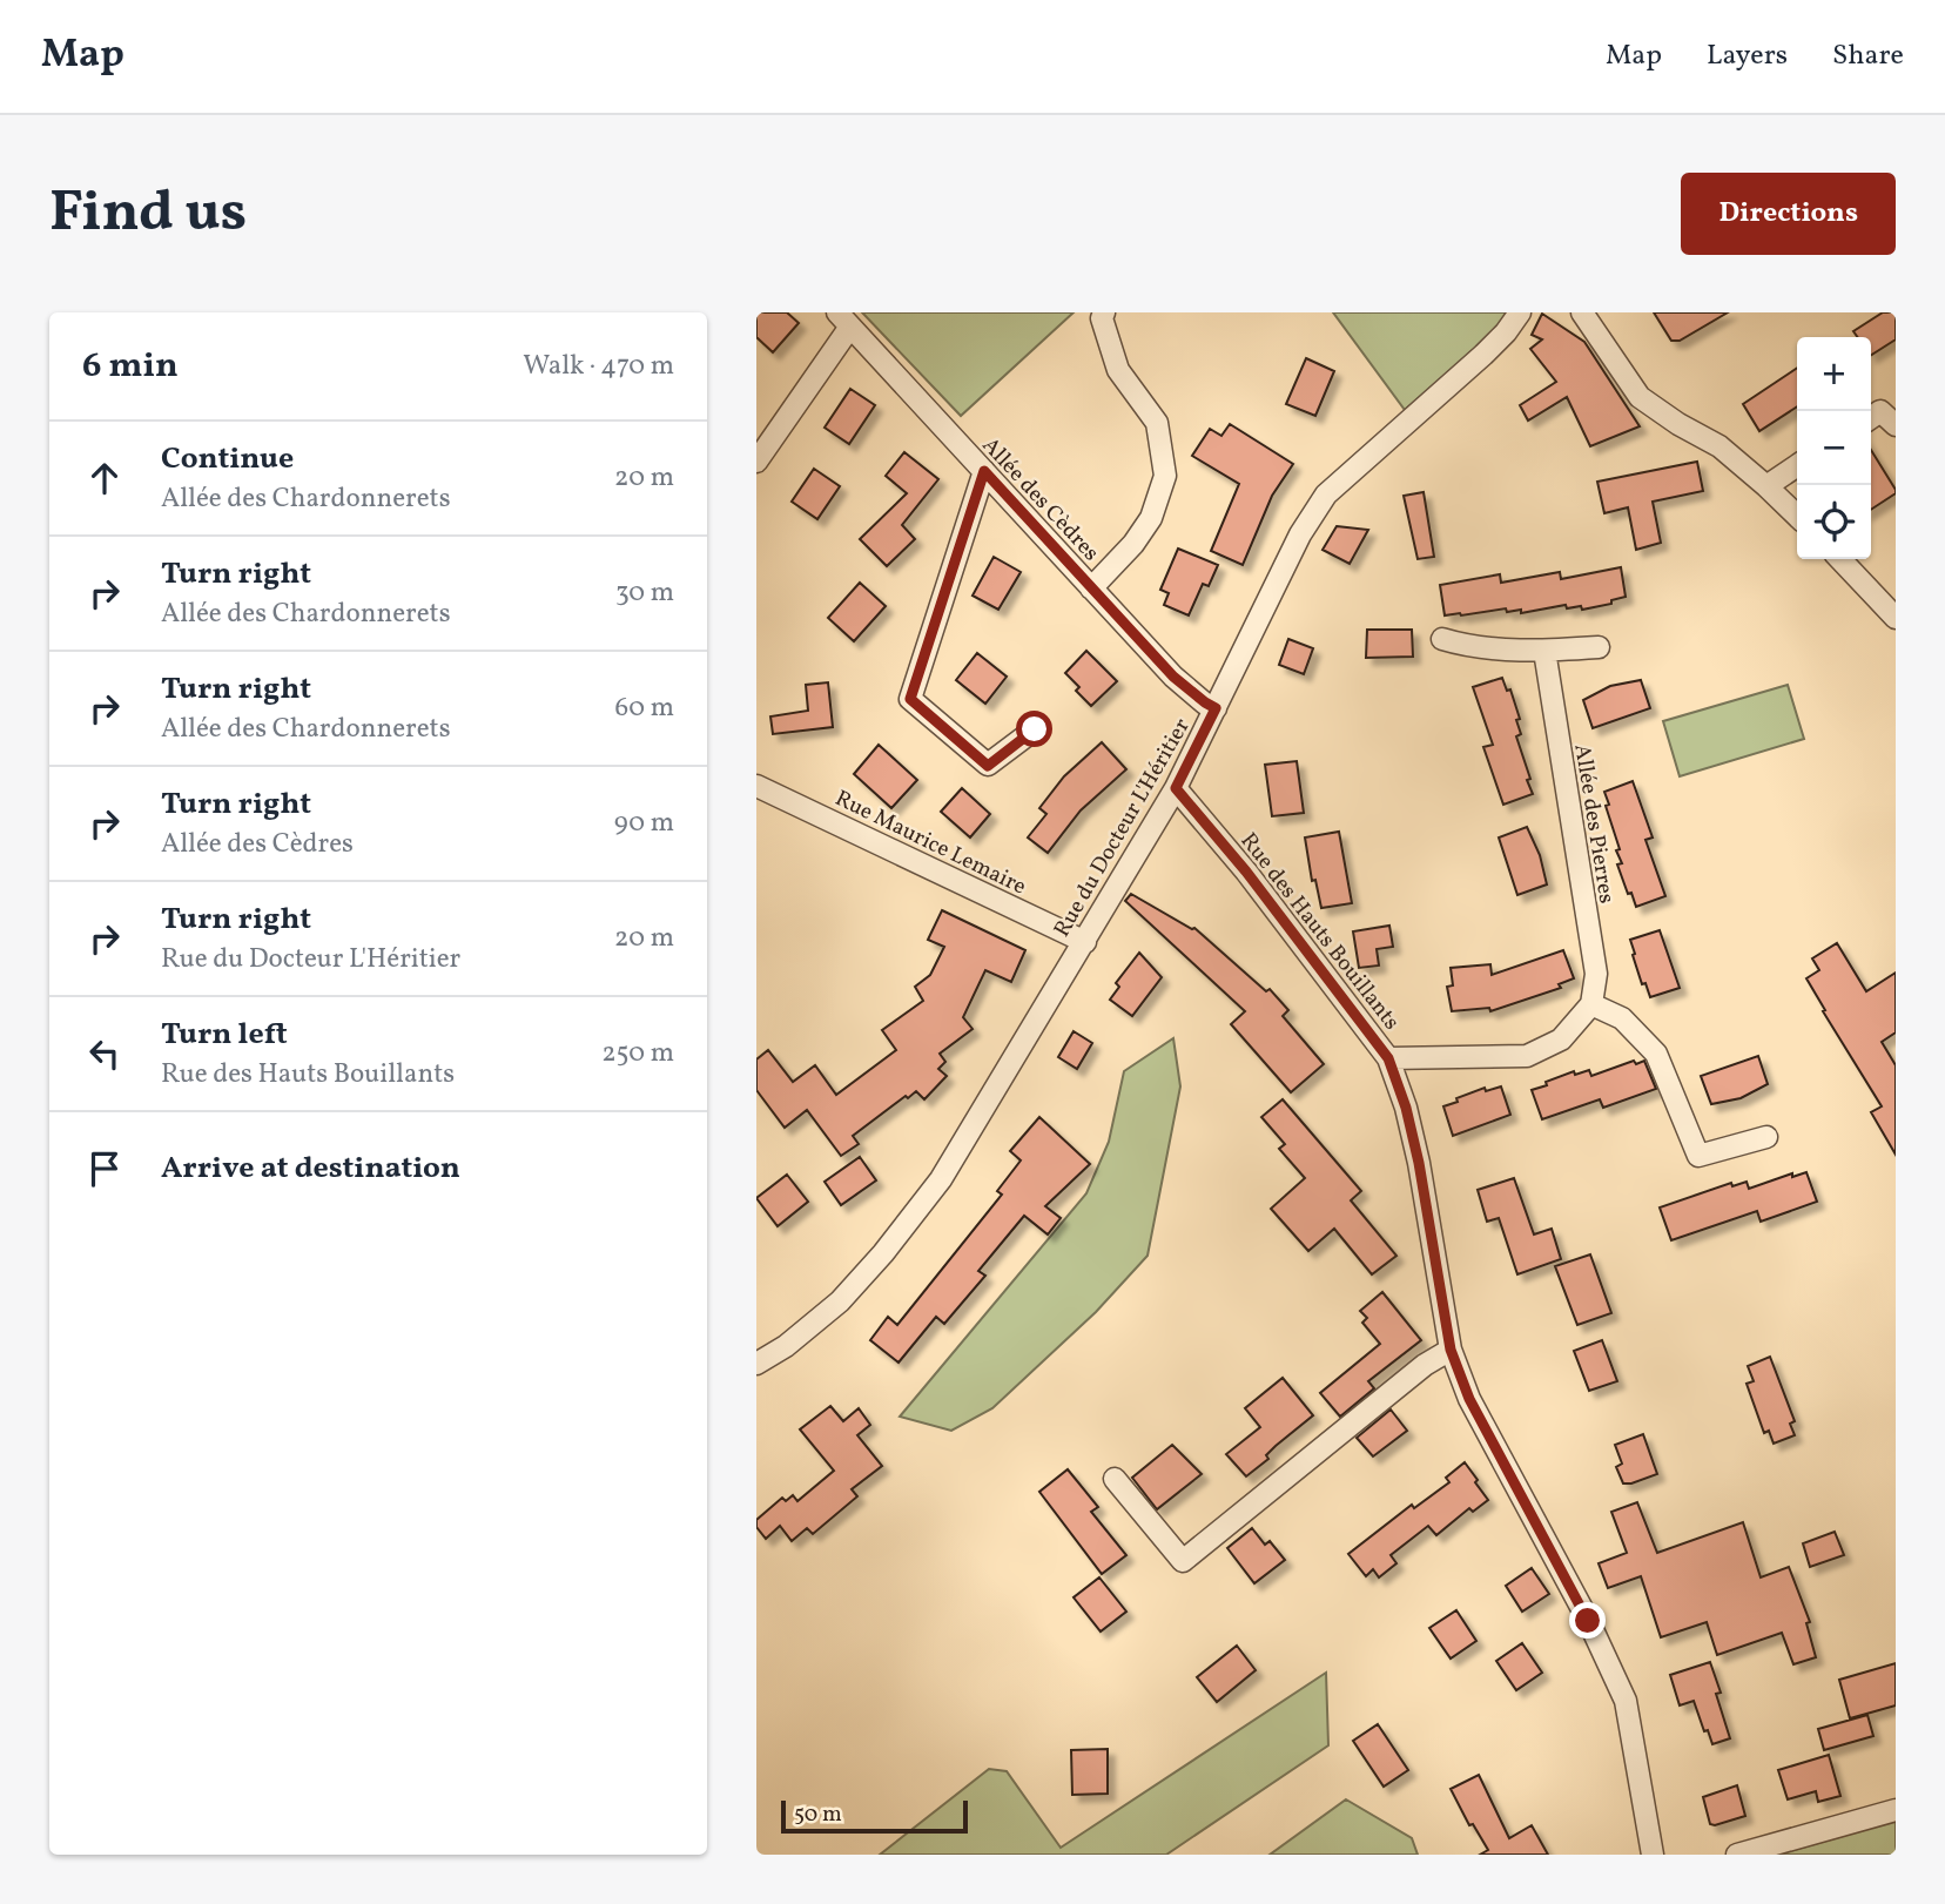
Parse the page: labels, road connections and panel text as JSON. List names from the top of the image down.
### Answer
{
  "streets": {
    "street": [
      "Allée des Cèdres",
      "Allée des Pierres",
      "Rue du Docteur L'Héritier",
      "Rue Maurice Lemaire",
      "Rue des Hauts Bouillants"
    ]
  },
  "crossings": [
    ["Allée des Cèdres", "Rue du Docteur L'Héritier"],
    ["Rue du Docteur L'Héritier", "Rue Maurice Lemaire"],
    ["Rue du Docteur L'Héritier", "Rue des Hauts Bouillants"]
  ],
  "scale_bar": "50 m",
  "page": {
    "header": "Map",
    "nav": ["Map", "Layers", "Share"],
    "buttons": "Directions",
    "title": "Find us",
    "heading": ["6 min", "Walk · 470 m"],
    "map_buttons": ["+", "−"],
    "list": [
      ["Continue", "Allée des Chardonnerets", "20 m"],
      ["Turn right", "Allée des Chardonnerets", "30 m"],
      ["Turn right", "Allée des Chardonnerets", "60 m"],
      ["Turn right", "Allée des Cèdres", "90 m"],
      ["Turn right", "Rue du Docteur L'Héritier", "20 m"],
      ["Turn left", "Rue des Hauts Bouillants", "250 m"],
      "Arrive at destination"
    ],
    "scale": "50 m"
  }
}
